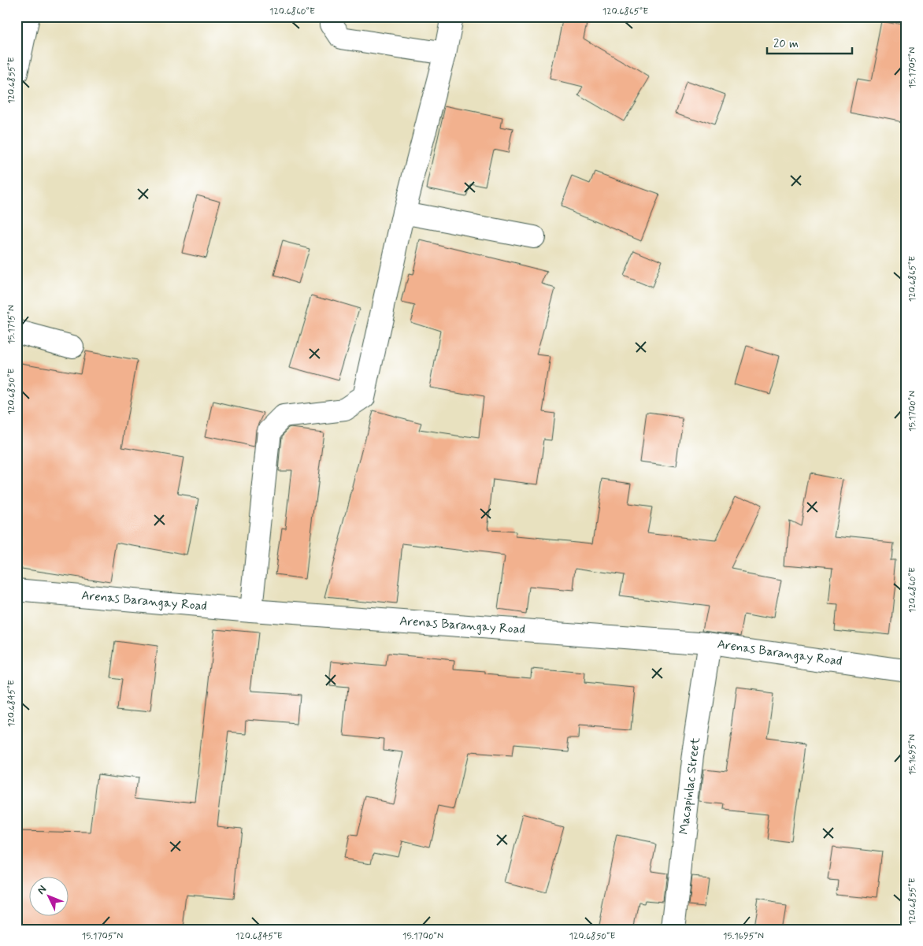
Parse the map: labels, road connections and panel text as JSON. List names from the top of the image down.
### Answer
{
  "streets": {
    "street": ["Arenas Barangay Road", "Macapinlac Street"]
  },
  "crossings": [
    ["Arenas Barangay Road", "Macapinlac Street"]
  ],
  "scale_bar": "20 m",
  "north": "top left",
  "coordinates": [
    "120.6860°E",
    "120.6865°E",
    "15.1705°N",
    "120.6855°E",
    "15.1715°N",
    "120.6850°E",
    "15.1700°N",
    "120.6845°E",
    "15.1695°N"
  ]
}
